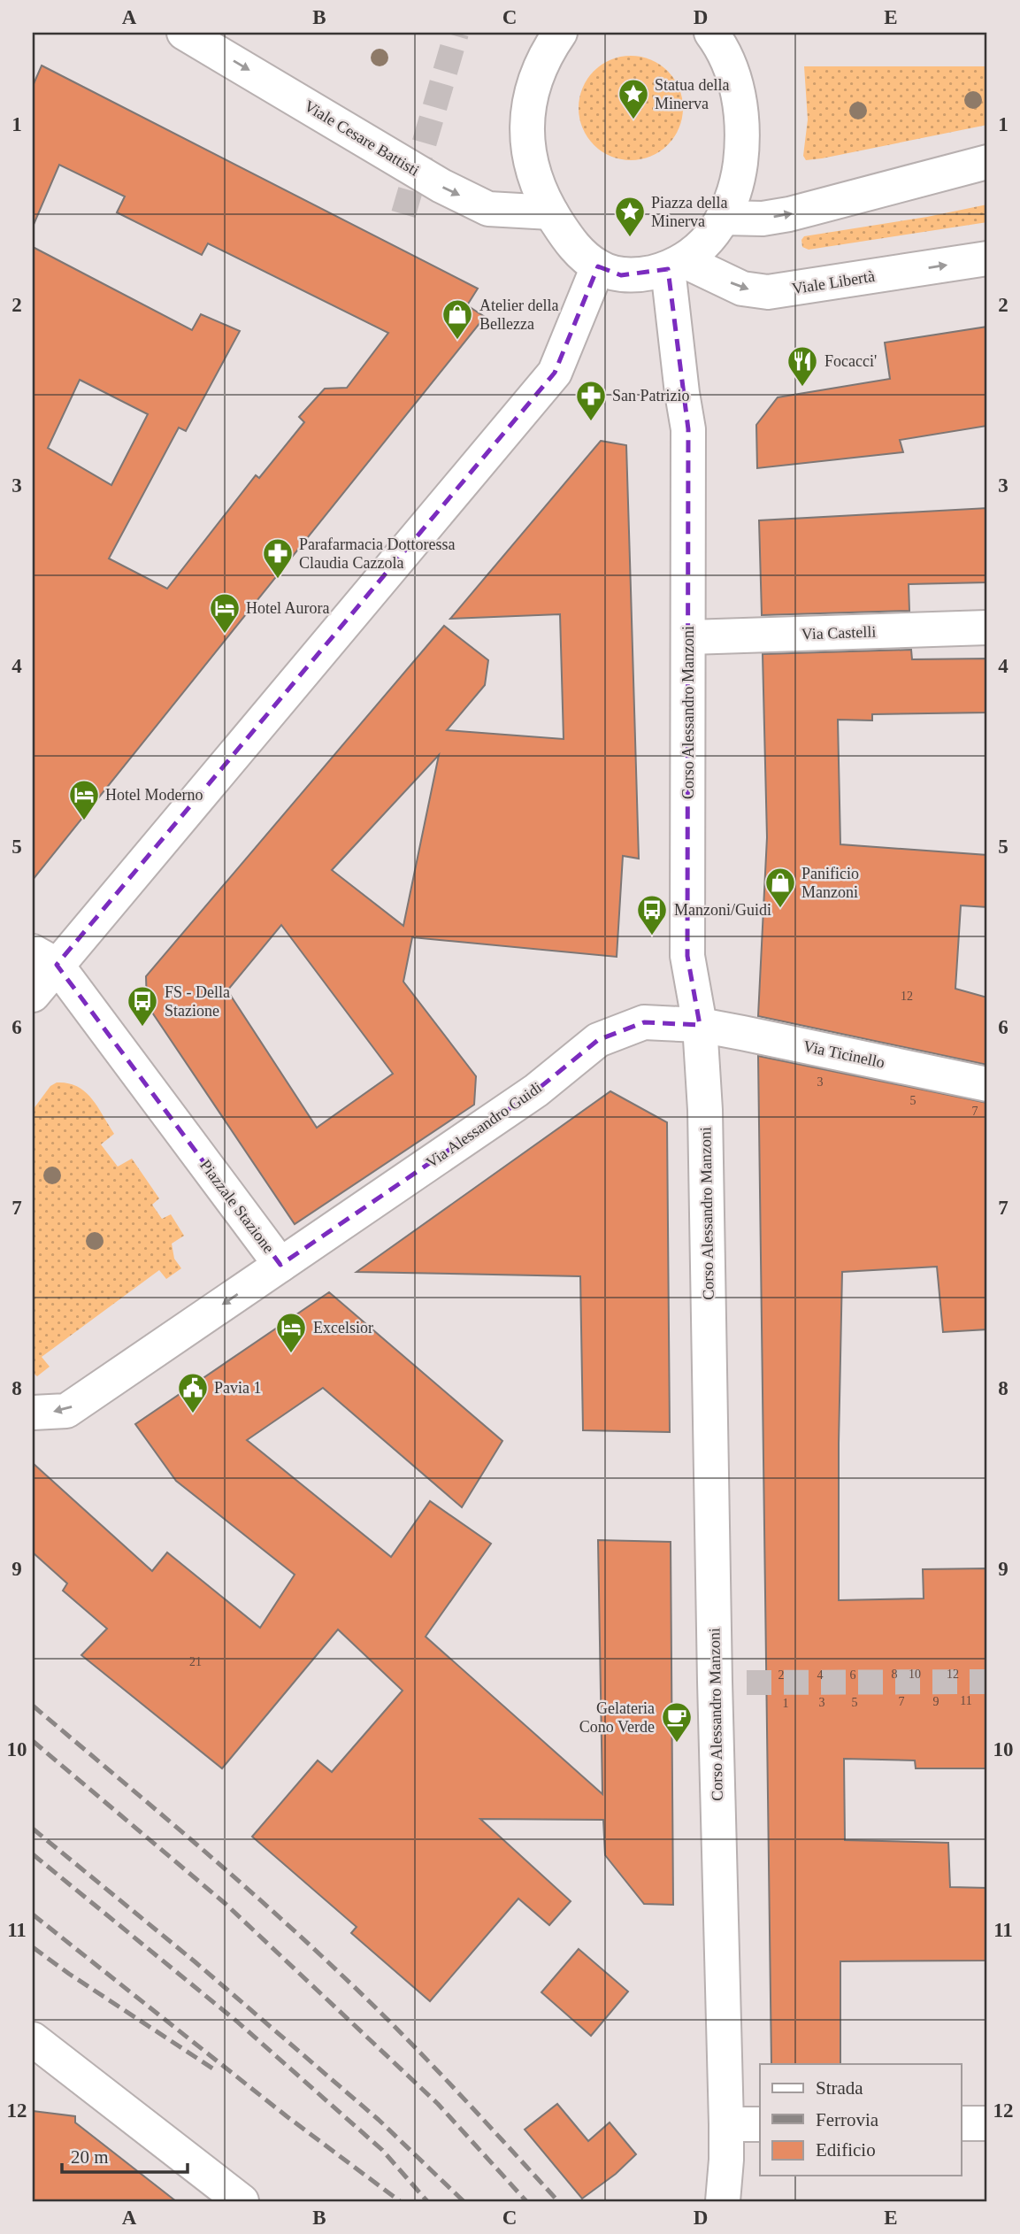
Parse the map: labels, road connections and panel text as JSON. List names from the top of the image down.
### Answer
{
  "streets": {
    "street": [
      "Viale Cesare Battisti",
      "Viale Libertà",
      "Via Castelli",
      "Corso Alessandro Manzoni",
      "Via Ticinello",
      "Via Alessandro Guidi",
      "Piazzale Stazione"
    ]
  },
  "crossings": [
    ["Viale Libertà", "Corso Alessandro Manzoni"],
    ["Via Castelli", "Corso Alessandro Manzoni"],
    ["Corso Alessandro Manzoni", "Via Ticinello"],
    ["Corso Alessandro Manzoni", "Via Alessandro Guidi"],
    ["Via Ticinello", "Via Alessandro Guidi"],
    ["Via Alessandro Guidi", "Piazzale Stazione"]
  ],
  "one_way": ["Viale Cesare Battisti", "Piazzale Stazione"],
  "places": {
    "place": ["Statua della Minerva", "Piazza della Minerva"],
    "shop": ["Atelier della Bellezza", "Panificio Manzoni"],
    "restaurant": ["Focacci'"],
    "pharmacy": ["San Patrizio", "Parafarmacia Dottoressa Claudia Cazzola"],
    "hotel": ["Hotel Aurora", "Hotel Moderno", "Excelsior"],
    "bus stop": ["Manzoni/Guidi", "FS - Della Stazione"],
    "public building": ["Pavia 1"],
    "cafe": ["Gelateria Cono Verde"]
  },
  "house_numbers": [
    "12",
    "3",
    "5",
    "7",
    "21",
    "8",
    "10",
    "12",
    "2",
    "4",
    "6",
    "11",
    "7",
    "9",
    "3",
    "5",
    "1"
  ],
  "legend": ["Strada", "Ferrovia", "Edificio"],
  "scale_bar": "20 m",
  "grid": {
    "columns": [
      "A",
      "B",
      "C",
      "D",
      "E"
    ],
    "rows": [
      "1",
      "2",
      "3",
      "4",
      "5",
      "6",
      "7",
      "8",
      "9",
      "10",
      "11",
      "12"
    ]
  }
}
